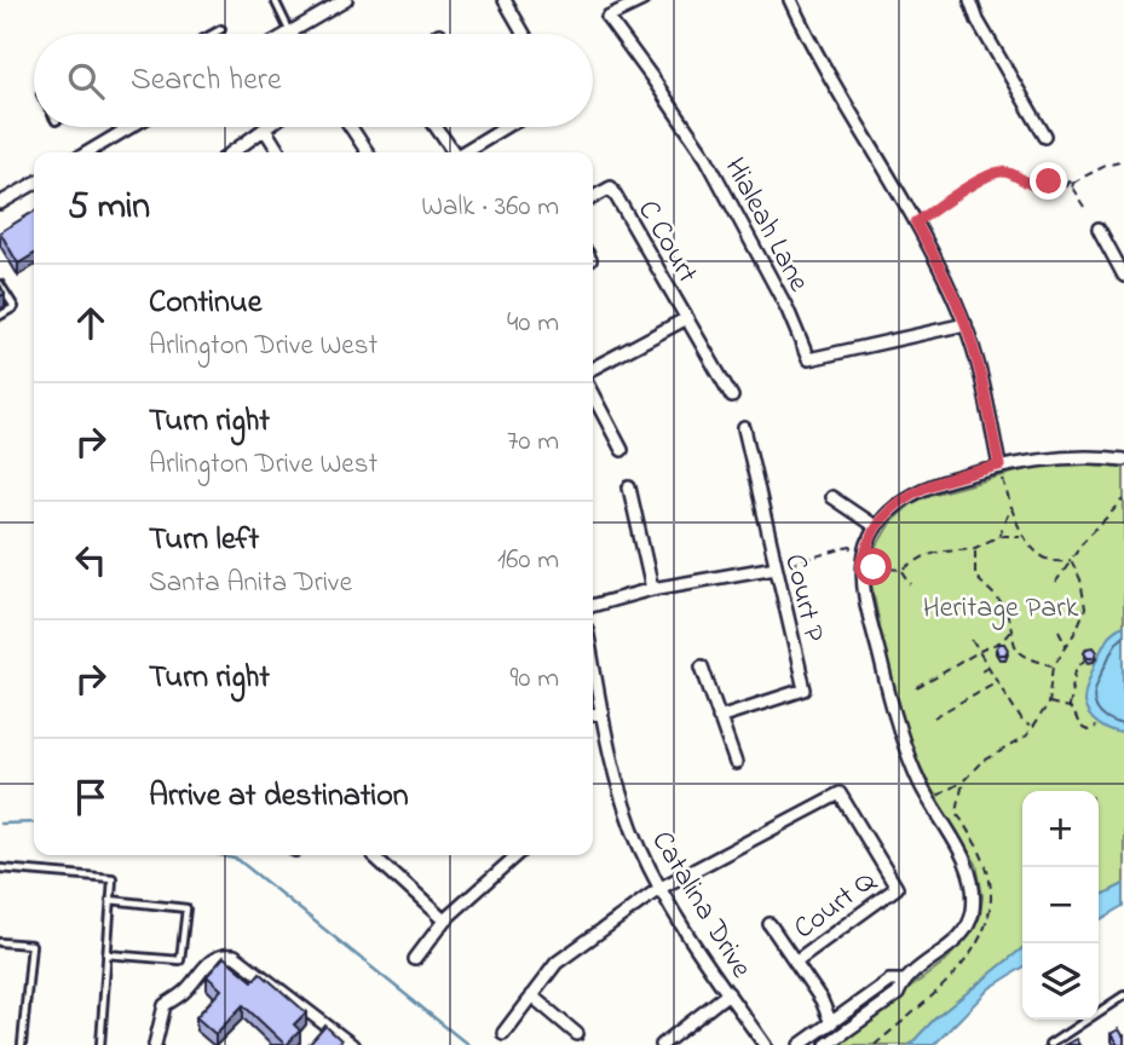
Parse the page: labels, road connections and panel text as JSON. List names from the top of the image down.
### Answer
{
  "streets": {
    "street": [
      "Hialeah Lane",
      "C Court",
      "Court P",
      "Catalina Drive",
      "Court Q"
    ]
  },
  "crossings": [
    ["Catalina Drive", "Court Q"]
  ],
  "parks": ["Heritage Park"],
  "page": {
    "search": "Search here",
    "heading": ["5 min", "Walk · 360 m"],
    "list": [
      ["Continue", "Arlington Drive West", "40 m"],
      ["Turn right", "Arlington Drive West", "70 m"],
      ["Turn left", "Santa Anita Drive", "160 m"],
      ["Turn right", "90 m"],
      "Arrive at destination"
    ],
    "map_buttons": ["+", "−"]
  }
}
